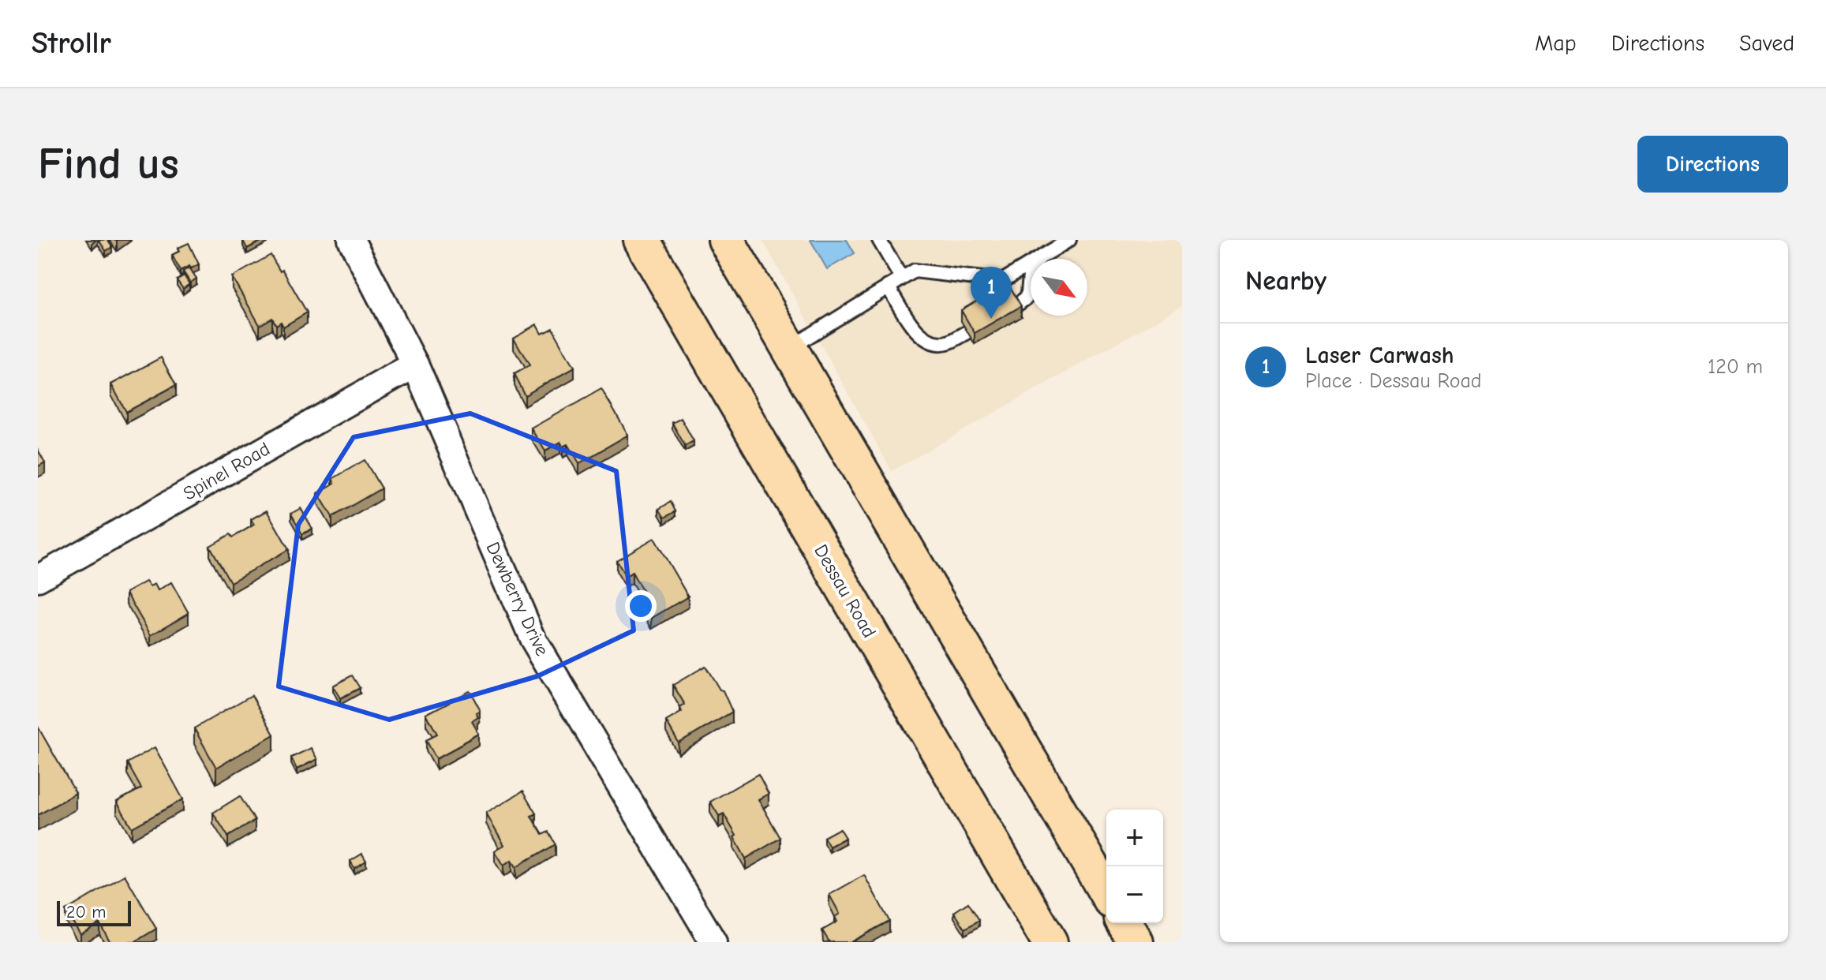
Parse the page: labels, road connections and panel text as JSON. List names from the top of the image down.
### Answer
{
  "streets": {
    "main road": ["Dessau Road"],
    "street": ["Spinel Road", "Dewberry Drive"]
  },
  "crossings": [
    ["Spinel Road", "Dewberry Drive"]
  ],
  "scale_bar": "20 m",
  "north": "bottom right",
  "page": {
    "header": "Strollr",
    "nav": ["Map", "Directions", "Saved"],
    "buttons": "Directions",
    "title": "Find us",
    "heading": "Nearby",
    "pins": "1",
    "list": [
      {
        "mark": "1",
        "name": "Laser Carwash",
        "note": "Place · Dessau Road",
        "value": "120 m"
      }
    ],
    "map_buttons": ["+", "−"],
    "scale": "20 m"
  }
}
